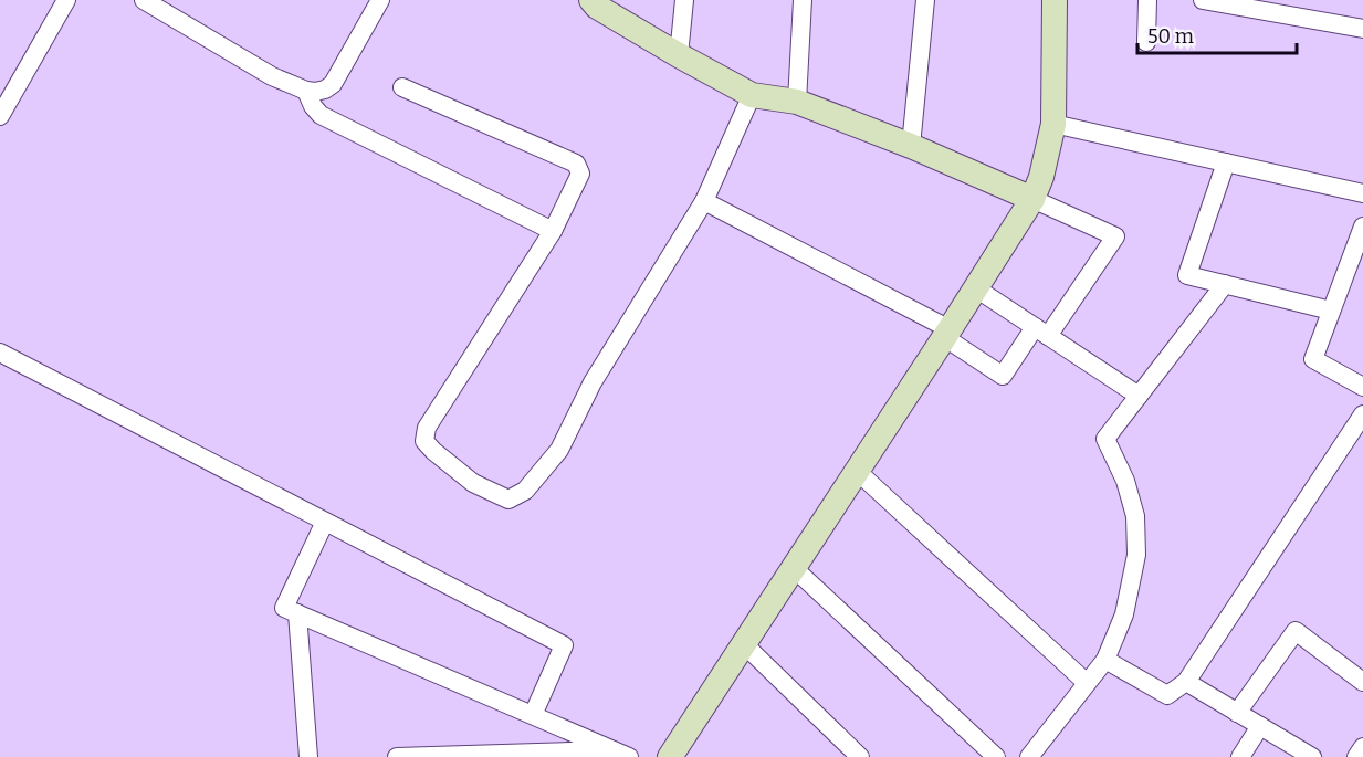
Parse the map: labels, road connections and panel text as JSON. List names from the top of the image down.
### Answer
{
  "scale_bar": "50 m"
}
